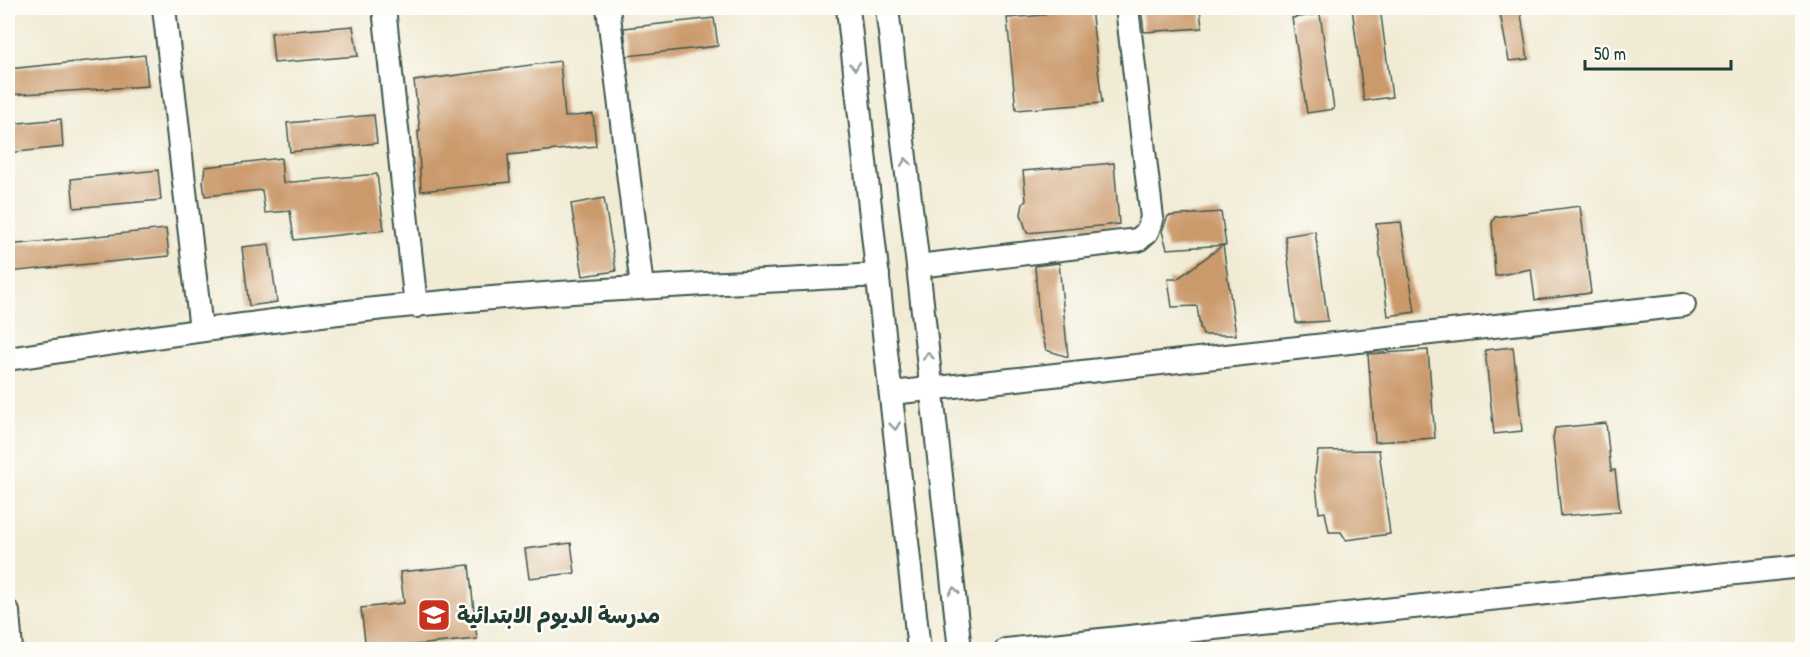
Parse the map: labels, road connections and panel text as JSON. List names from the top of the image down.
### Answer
{
  "places": {
    "school or university": ["مدرسة الديوم الابتدائية"]
  },
  "scale_bar": "50 m"
}
